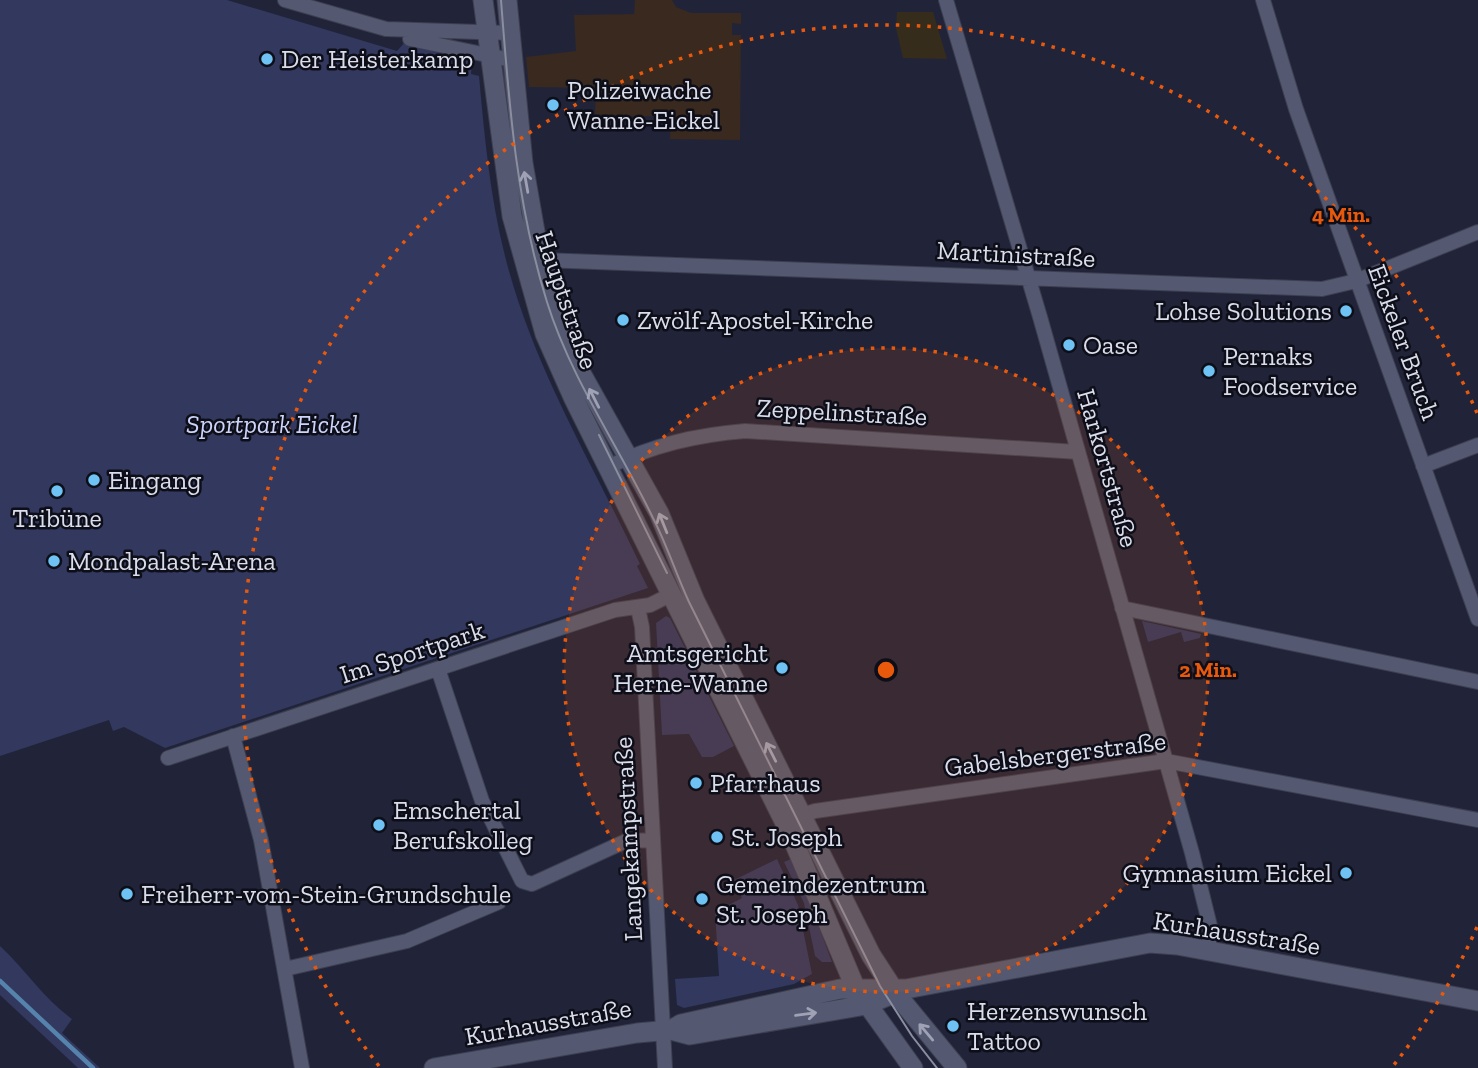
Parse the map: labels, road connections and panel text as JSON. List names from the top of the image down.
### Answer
{
  "streets": {
    "street": [
      "Martinistraße",
      "Hauptstraße",
      "Eickeler Bruch",
      "Zeppelinstraße",
      "Harkortstraße",
      "Im Sportpark",
      "Gabelsbergerstraße",
      "Langekampstraße",
      "Kurhausstraße"
    ]
  },
  "crossings": [
    ["Martinistraße", "Hauptstraße"],
    ["Martinistraße", "Eickeler Bruch"],
    ["Martinistraße", "Harkortstraße"],
    ["Hauptstraße", "Zeppelinstraße"],
    ["Hauptstraße", "Im Sportpark"],
    ["Hauptstraße", "Gabelsbergerstraße"],
    ["Hauptstraße", "Kurhausstraße"],
    ["Zeppelinstraße", "Harkortstraße"],
    ["Harkortstraße", "Gabelsbergerstraße"],
    ["Harkortstraße", "Kurhausstraße"],
    ["Im Sportpark", "Langekampstraße"],
    ["Langekampstraße", "Kurhausstraße"]
  ],
  "parks": ["Sportpark Eickel"],
  "places": [
    "Der Heisterkamp",
    "Polizeiwache Wanne-Eickel",
    "Lohse Solutions",
    "Zwölf-Apostel-Kirche",
    "Oase",
    "Pernaks Foodservice",
    "Eingang",
    "Tribüne",
    "Mondpalast-Arena",
    "Amtsgericht Herne-Wanne",
    "Pfarrhaus",
    "Emschertal Berufskolleg",
    "St. Joseph",
    "Gymnasium Eickel",
    "Freiherr-vom-Stein-Grundschule",
    "Gemeindezentrum St. Joseph",
    "Herzenswunsch Tattoo"
  ],
  "rings": ["4 Min.", "2 Min."]
}
